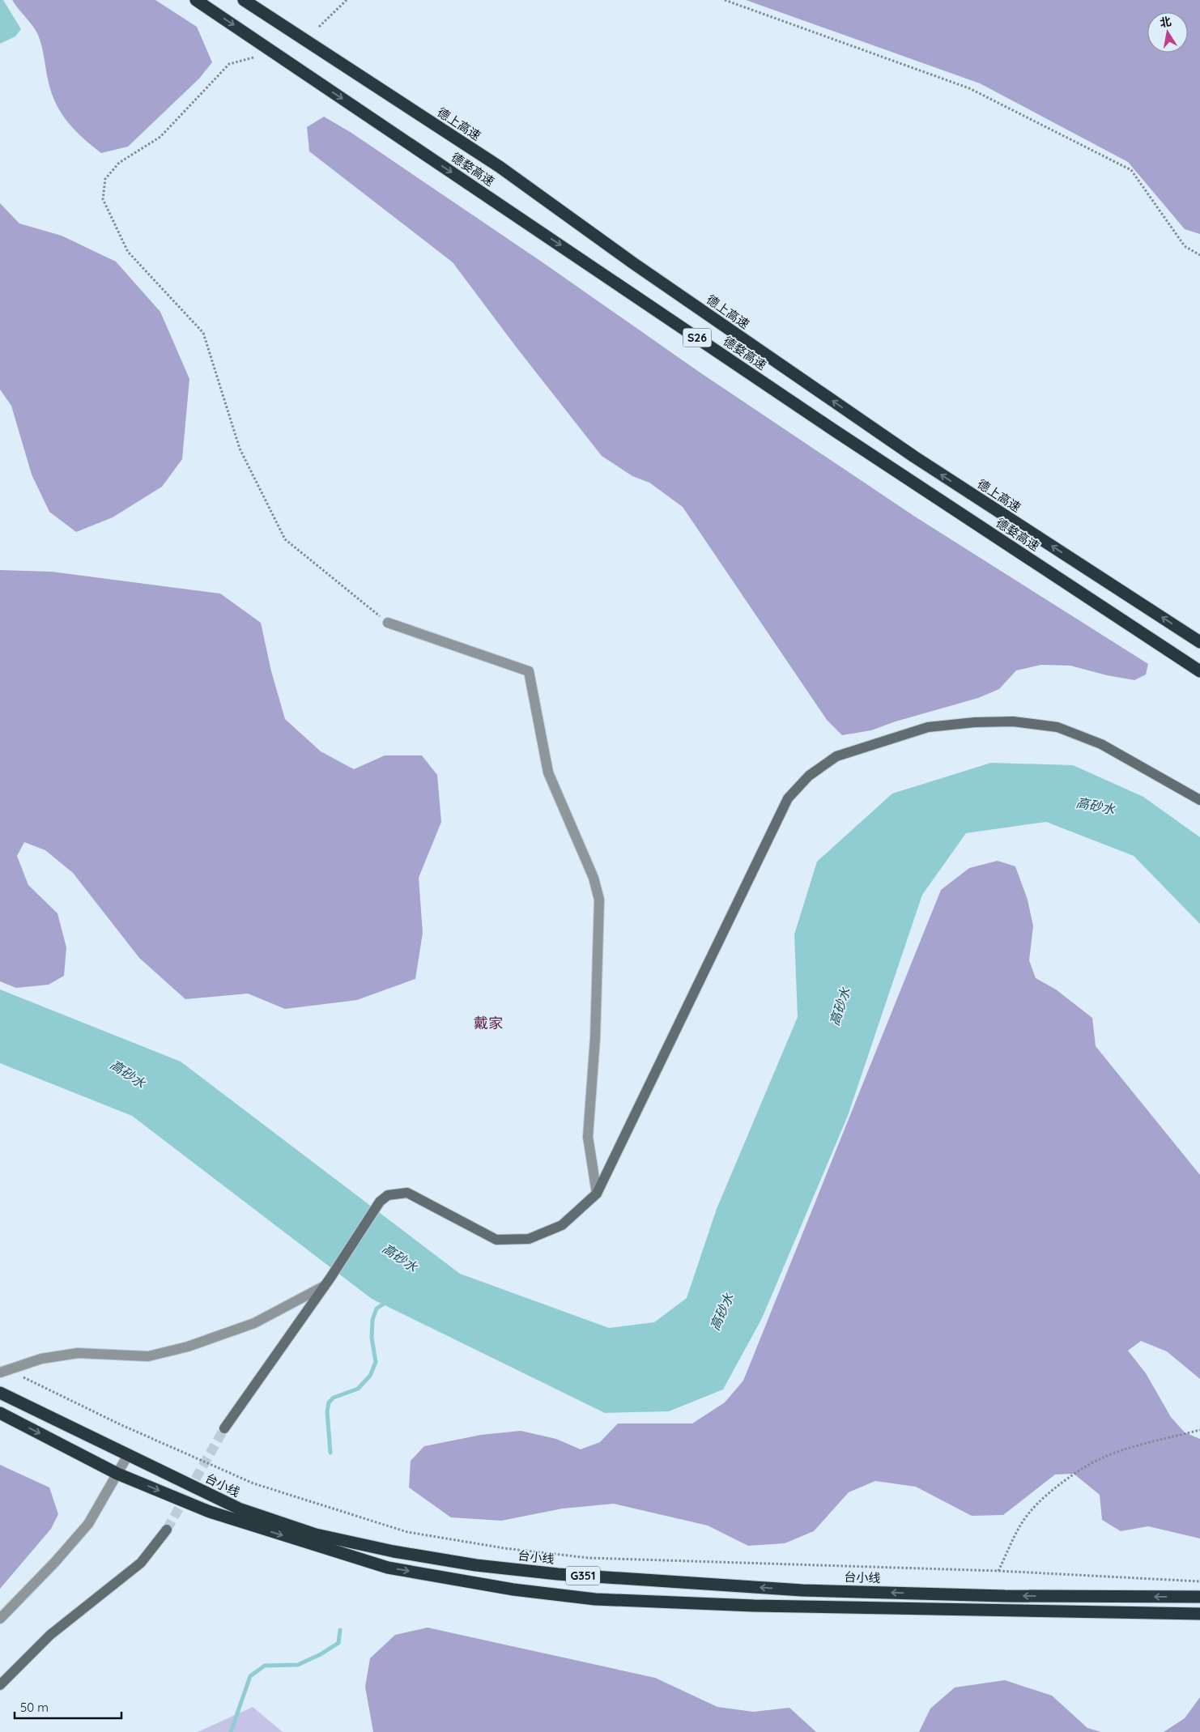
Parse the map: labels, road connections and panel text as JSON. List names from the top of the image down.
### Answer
{
  "streets": {
    "highway": [
      "德上高速",
      "德婺高速",
      "S26",
      "台小线",
      "G351"
    ]
  },
  "one_way": ["德上高速", "德婺高速"],
  "districts": ["戴家"],
  "water": ["高砂水"],
  "scale_bar": "50 m",
  "north": "top"
}
